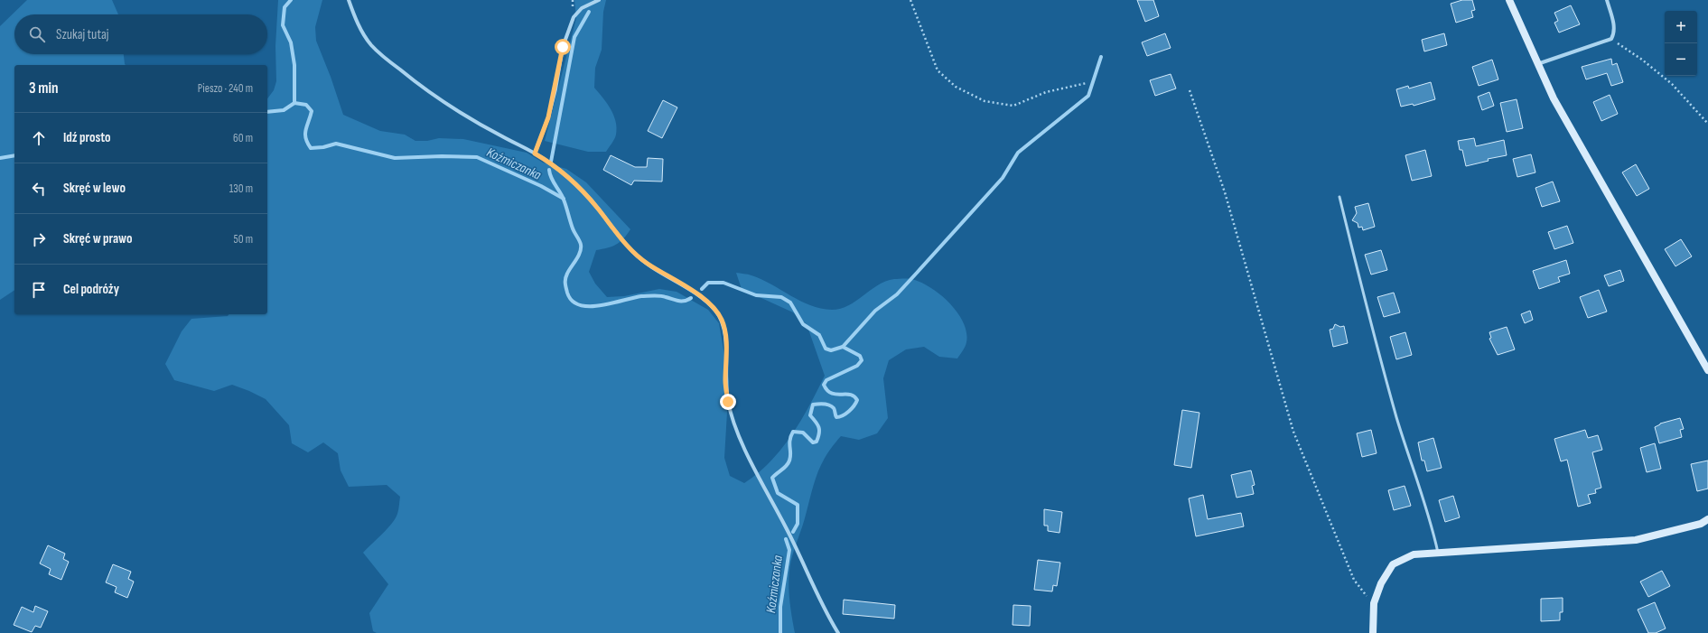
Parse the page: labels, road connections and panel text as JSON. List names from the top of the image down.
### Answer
{
  "water": ["Koźmiczanka"],
  "page": {
    "map_buttons": ["+", "−"],
    "search": "Szukaj tutaj",
    "heading": ["3 min", "Pieszo · 240 m"],
    "list": [
      ["Idź prosto", "60 m"],
      ["Skręć w lewo", "130 m"],
      ["Skręć w prawo", "50 m"],
      "Cel podróży"
    ]
  }
}
